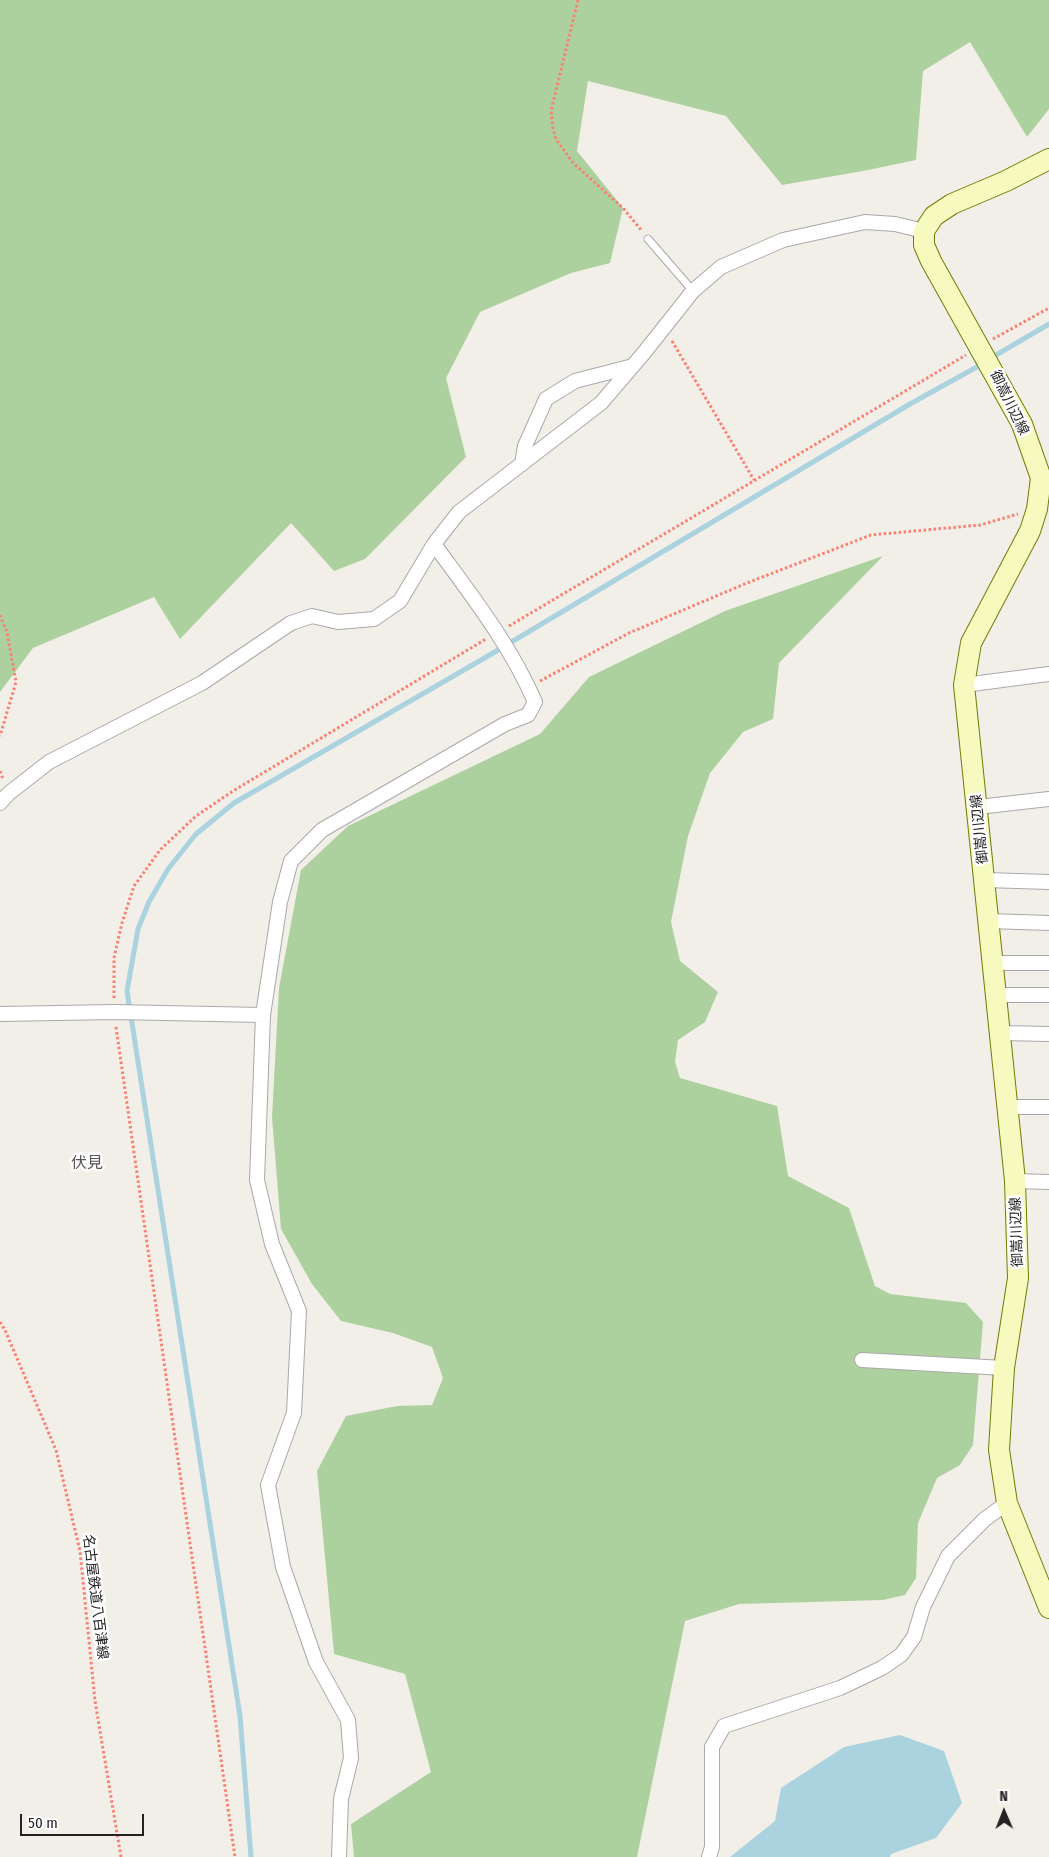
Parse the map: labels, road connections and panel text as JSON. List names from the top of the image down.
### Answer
{
  "streets": {
    "main road": ["御嵩川辺線"],
    "path": ["名古屋鉄道八百津線"]
  },
  "districts": ["伏見"],
  "scale_bar": "50 m",
  "north": "top"
}
